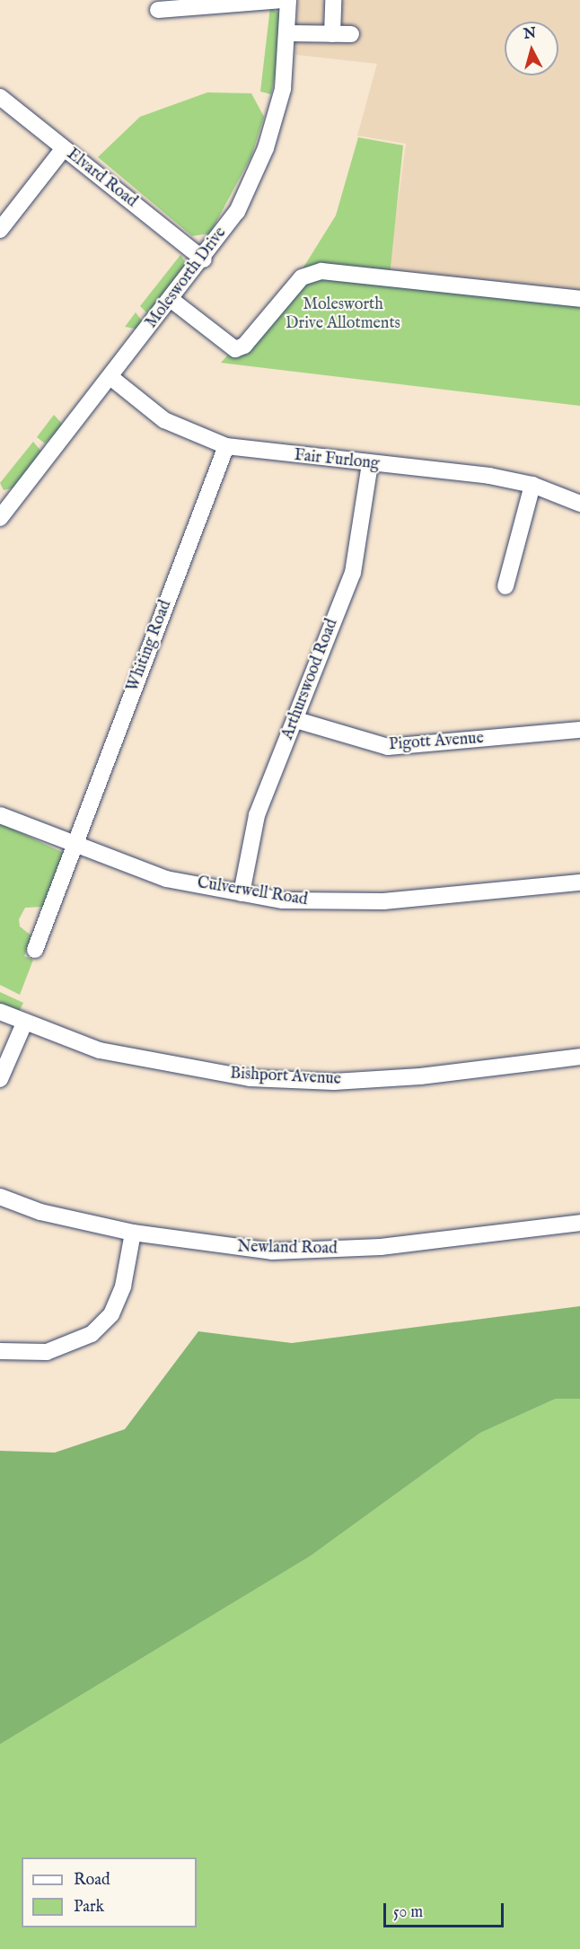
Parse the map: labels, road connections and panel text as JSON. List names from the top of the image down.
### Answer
{
  "streets": {
    "street": [
      "Elvard Road",
      "Molesworth Drive",
      "Fair Furlong",
      "Whiting Road",
      "Arthurswood Road",
      "Pigott Avenue",
      "Culverwell Road",
      "Bishport Avenue",
      "Newland Road"
    ]
  },
  "crossings": [
    ["Elvard Road", "Molesworth Drive"],
    ["Molesworth Drive", "Fair Furlong"],
    ["Fair Furlong", "Whiting Road"],
    ["Fair Furlong", "Arthurswood Road"],
    ["Whiting Road", "Culverwell Road"],
    ["Arthurswood Road", "Pigott Avenue"],
    ["Arthurswood Road", "Culverwell Road"]
  ],
  "parks": ["Molesworth Drive Allotments"],
  "legend": ["Road", "Park"],
  "scale_bar": "50 m",
  "north": "top"
}
